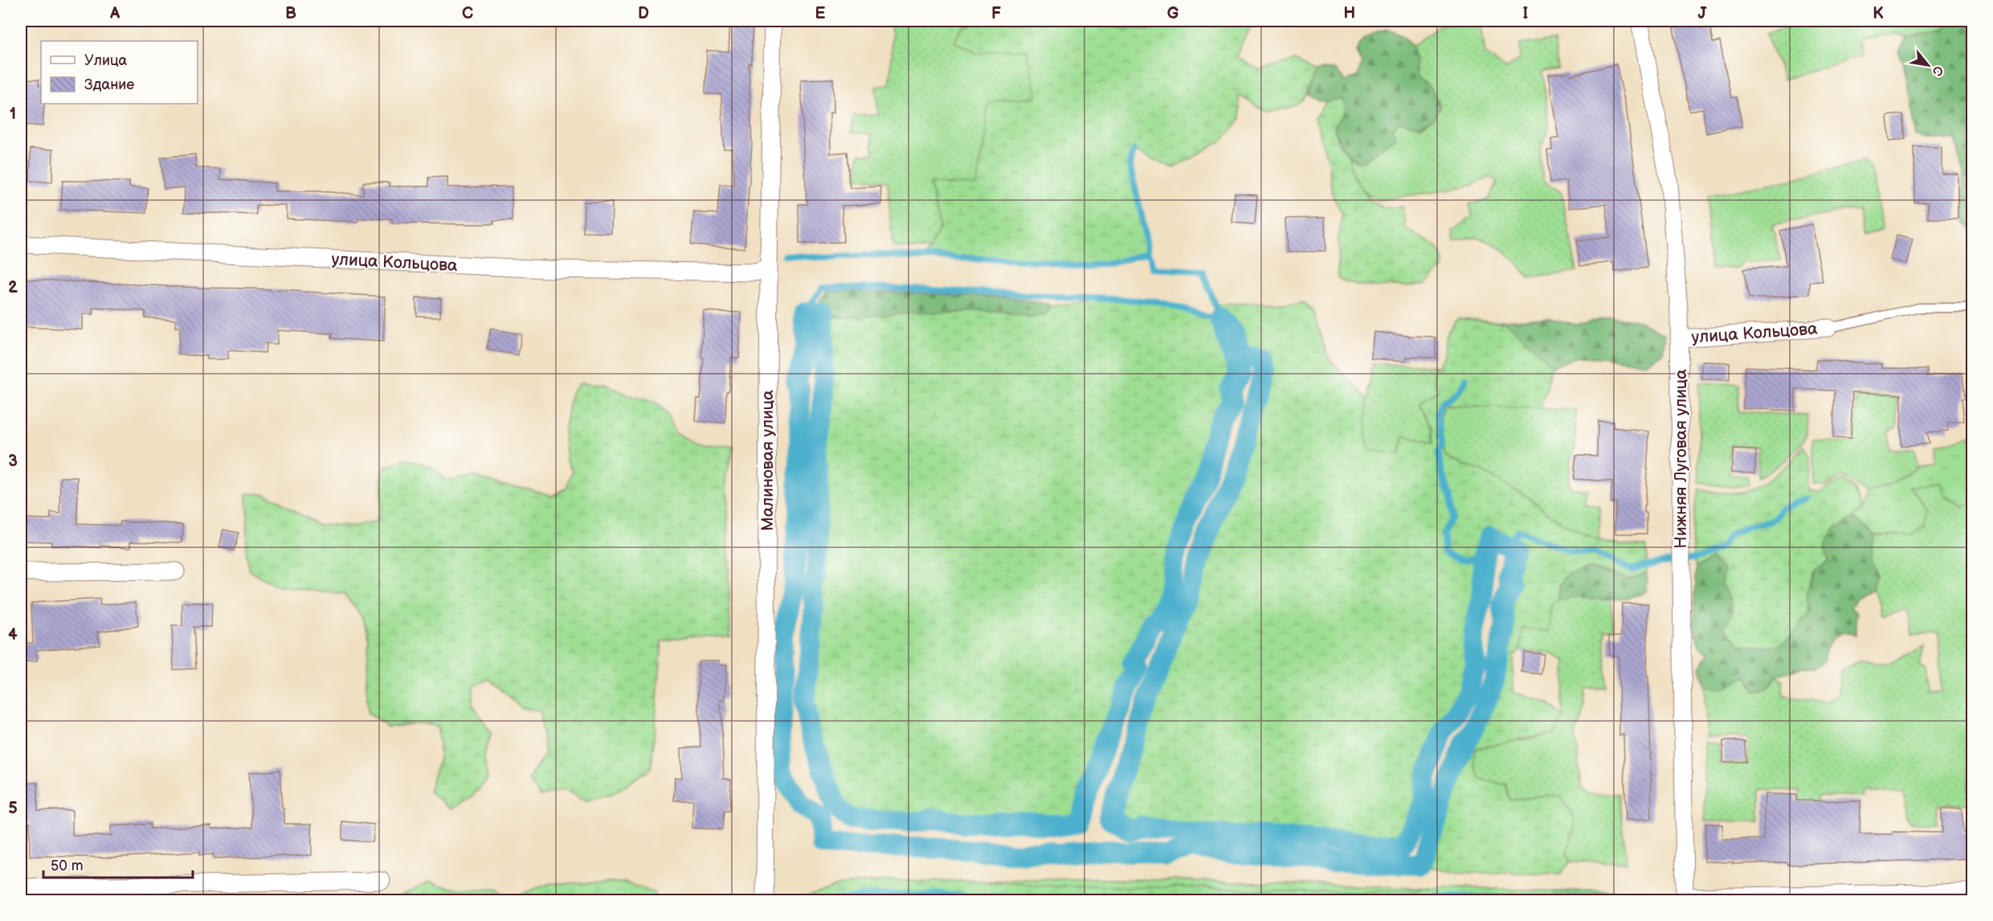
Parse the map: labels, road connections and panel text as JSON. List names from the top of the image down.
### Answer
{
  "streets": {
    "street": ["улица Кольцова", "Нижняя Луговая улица", "Малиновая улица"]
  },
  "crossings": [
    ["улица Кольцова", "Нижняя Луговая улица"],
    ["улица Кольцова", "Малиновая улица"]
  ],
  "legend": ["Улица", "Здание"],
  "scale_bar": "50 m",
  "north": "bottom right",
  "grid": {
    "columns": [
      "A",
      "B",
      "C",
      "D",
      "E",
      "F",
      "G",
      "H",
      "I",
      "J",
      "K"
    ],
    "rows": [
      "1",
      "2",
      "3",
      "4",
      "5"
    ]
  }
}
